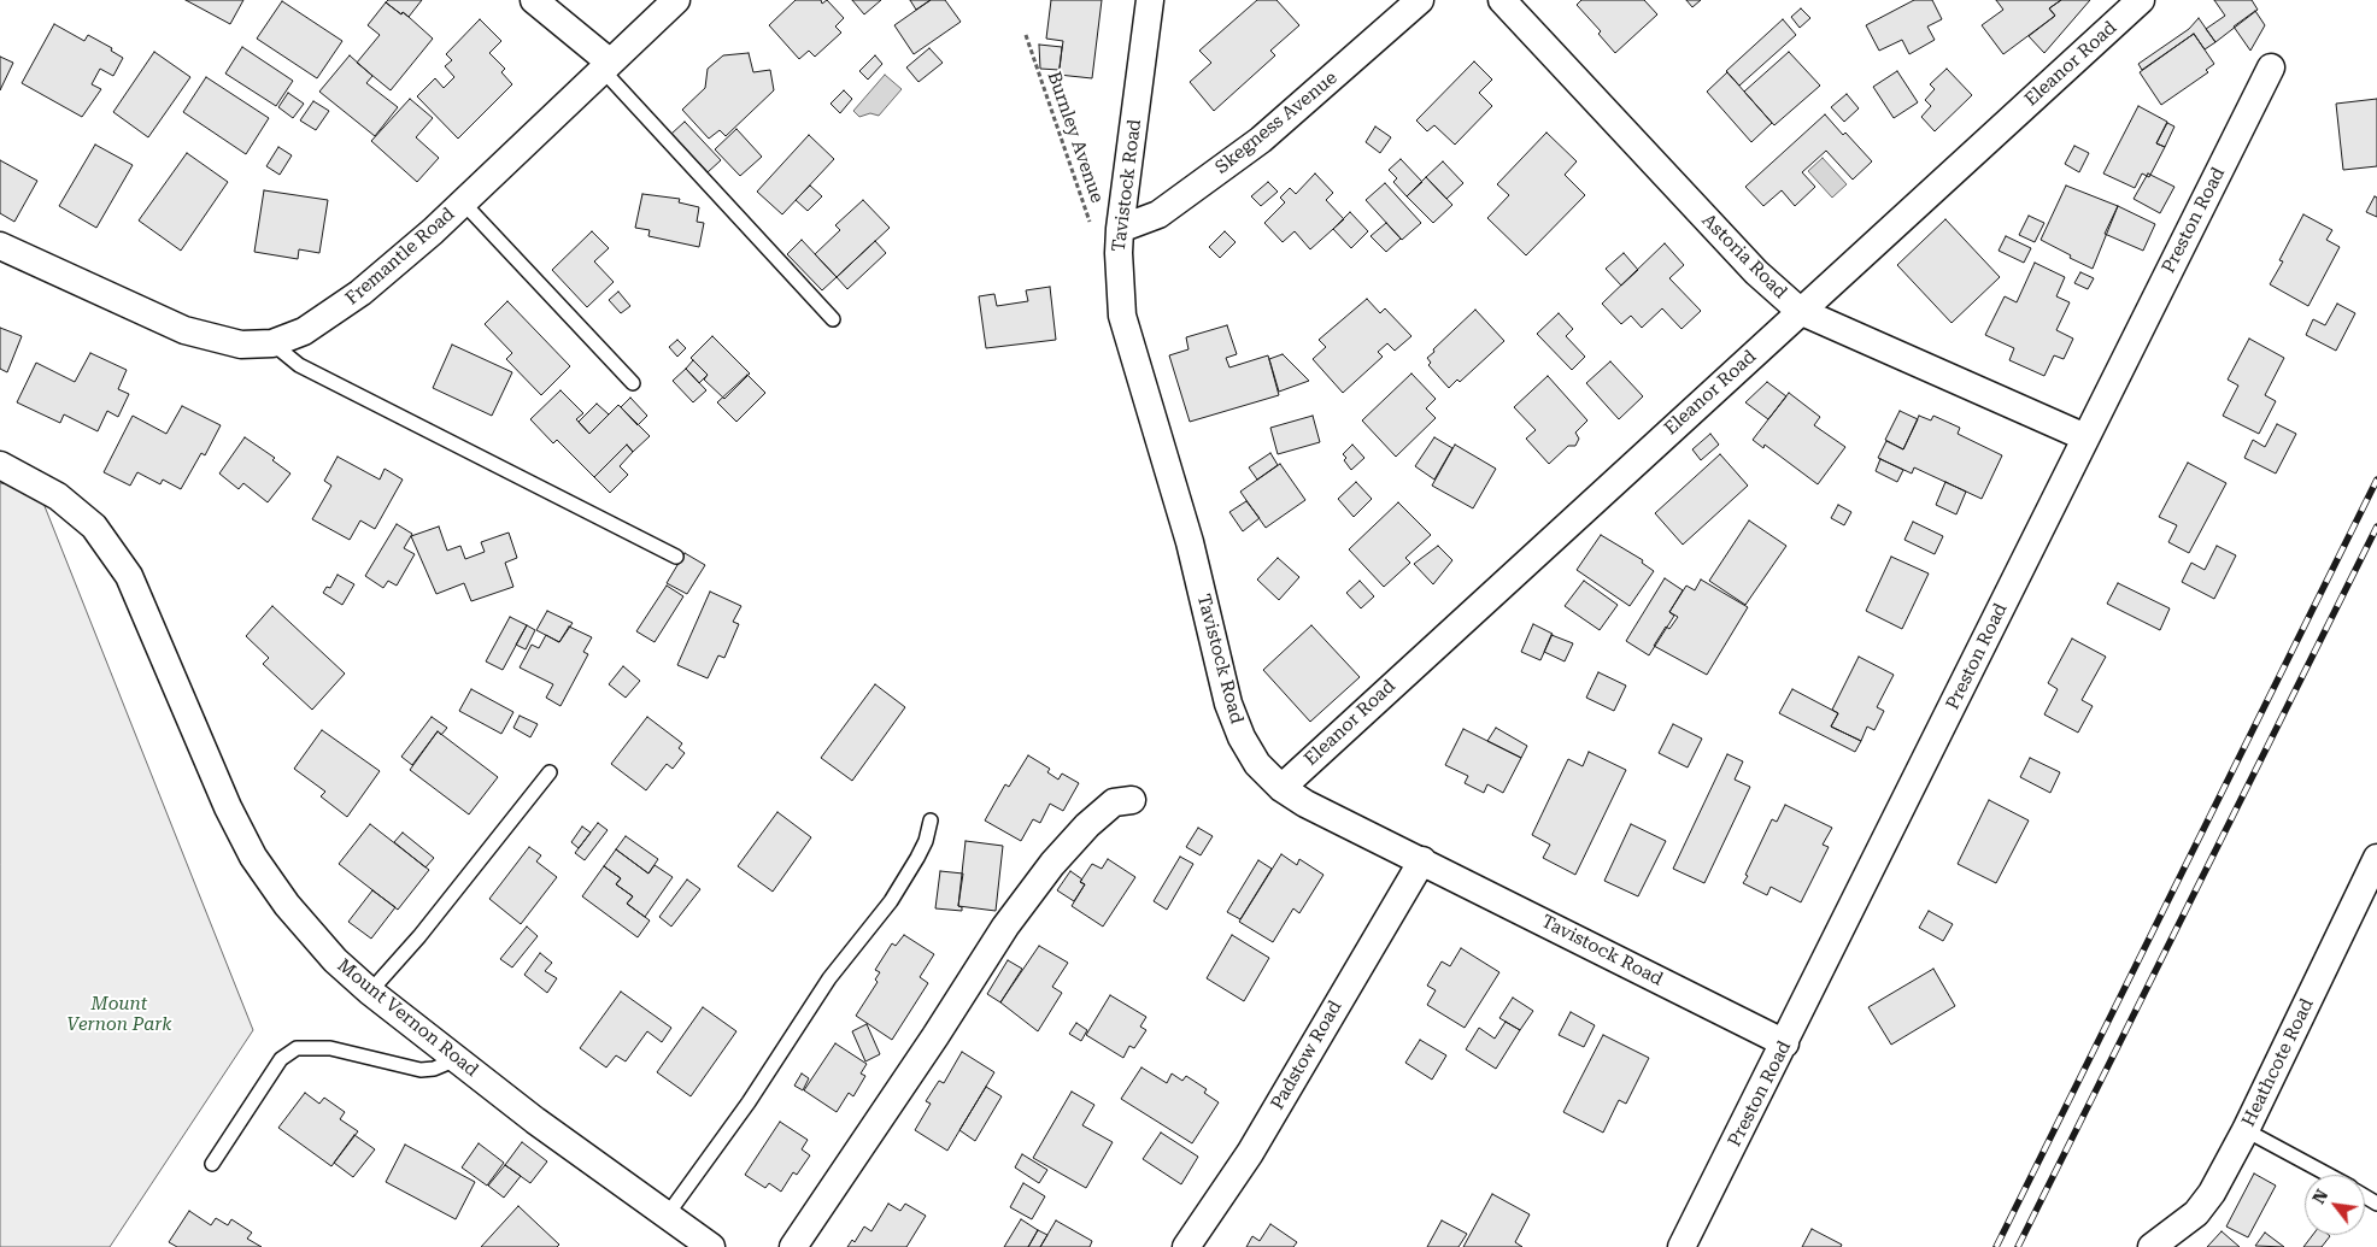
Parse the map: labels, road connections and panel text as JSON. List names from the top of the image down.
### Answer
{
  "streets": {
    "street": [
      "Eleanor Road",
      "Skegness Avenue",
      "Tavistock Road",
      "Preston Road",
      "Fremantle Road",
      "Astoria Road",
      "Mount Vernon Road",
      "Padstow Road",
      "Heathcote Road"
    ],
    "path": ["Burnley Avenue"]
  },
  "crossings": [
    ["Eleanor Road", "Tavistock Road"],
    ["Eleanor Road", "Astoria Road"],
    ["Skegness Avenue", "Tavistock Road"],
    ["Tavistock Road", "Preston Road"],
    ["Tavistock Road", "Padstow Road"],
    ["Preston Road", "Astoria Road"]
  ],
  "parks": ["Mount Vernon Park"],
  "north": "top left"
}
